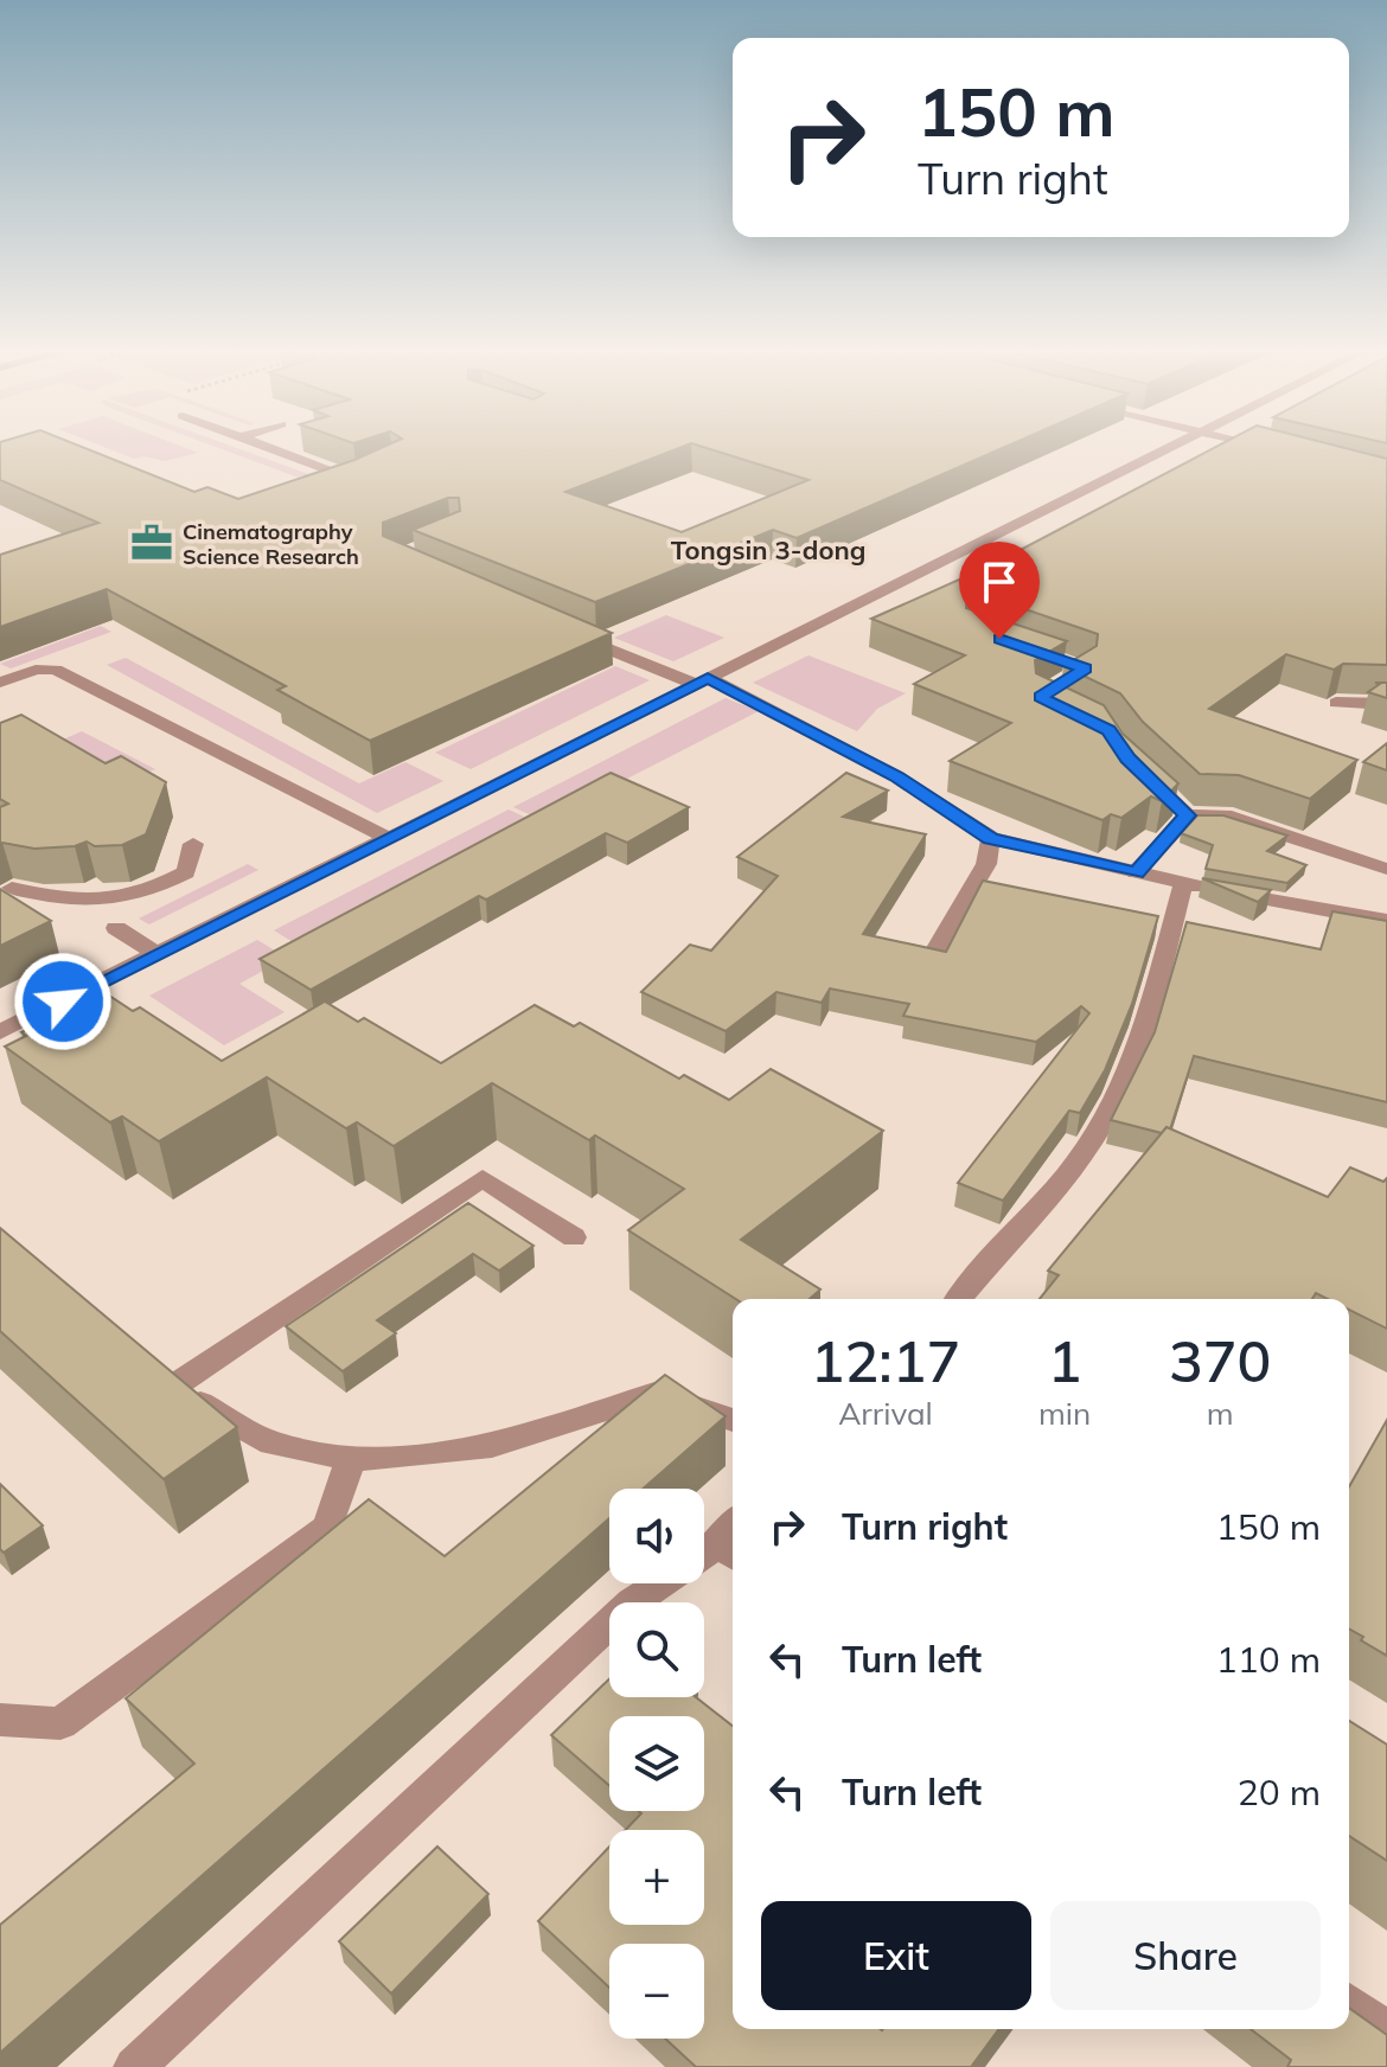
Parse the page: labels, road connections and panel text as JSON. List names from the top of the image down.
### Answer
{
  "districts": ["Tongsin 3-dong"],
  "places": {
    "office": ["Cinematography Science Research"]
  },
  "page": {
    "turn": ["150 m", "Turn right"],
    "eta": [
      "12:17",
      "Arrival",
      "1",
      "min",
      "370",
      "m"
    ],
    "list": [
      {
        "name": "Turn right",
        "value": "150 m"
      },
      {
        "name": "Turn left",
        "value": "110 m"
      },
      {
        "name": "Turn left",
        "value": "20 m"
      }
    ],
    "map_buttons": ["+", "−"],
    "buttons": ["Exit", "Share"]
  }
}
